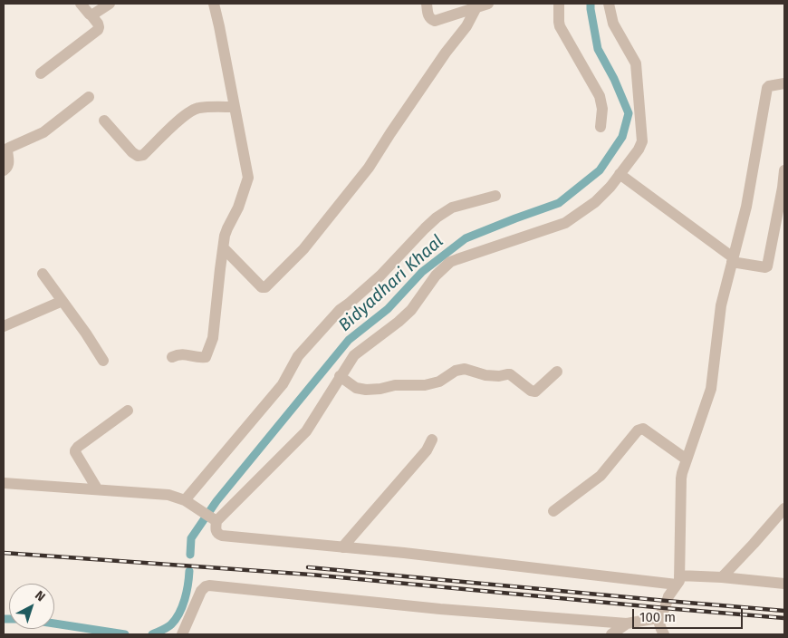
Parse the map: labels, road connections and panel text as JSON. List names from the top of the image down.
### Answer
{
  "water": ["Bidyadhari Khaal"],
  "scale_bar": "100 m",
  "north": "top right"
}
